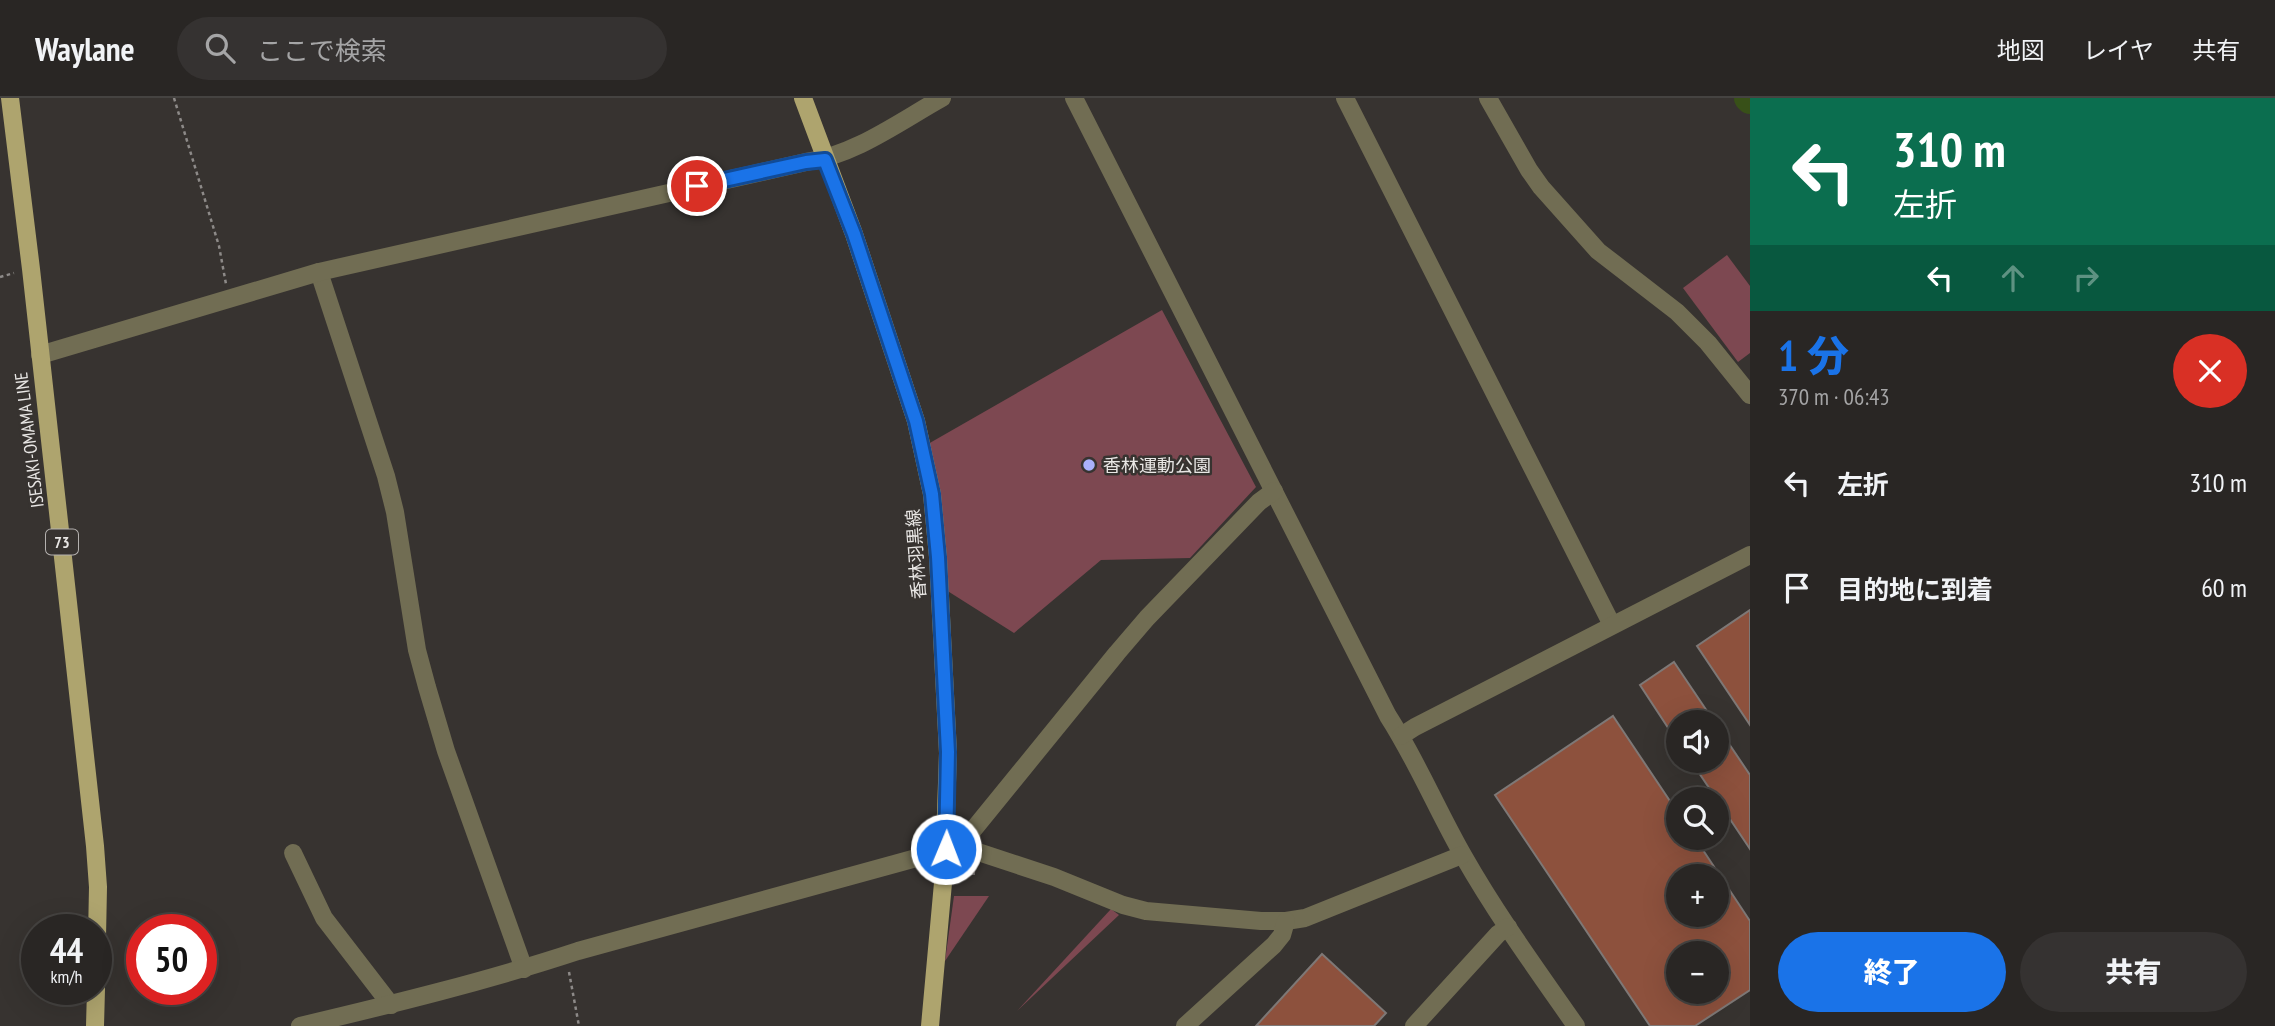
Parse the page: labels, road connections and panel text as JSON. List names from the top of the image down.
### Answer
{
  "streets": {
    "main road": ["ISESAKI-OMAMA LINE", "73", "香林羽黒線"]
  },
  "places": ["香林運動公園"],
  "page": {
    "header": "Waylane",
    "search": "ここで検索",
    "nav": ["地図", "レイヤ", "共有"],
    "turn": ["310 m", "左折"],
    "heading": ["1 分", "370 m · 06:43"],
    "list": [
      {
        "name": "左折",
        "value": "310 m"
      },
      {
        "name": "目的地に到着",
        "value": "60 m"
      }
    ],
    "map_buttons": ["+", "−"],
    "speed": "44 km/h",
    "limit": "50",
    "buttons": ["終了", "共有"]
  }
}
